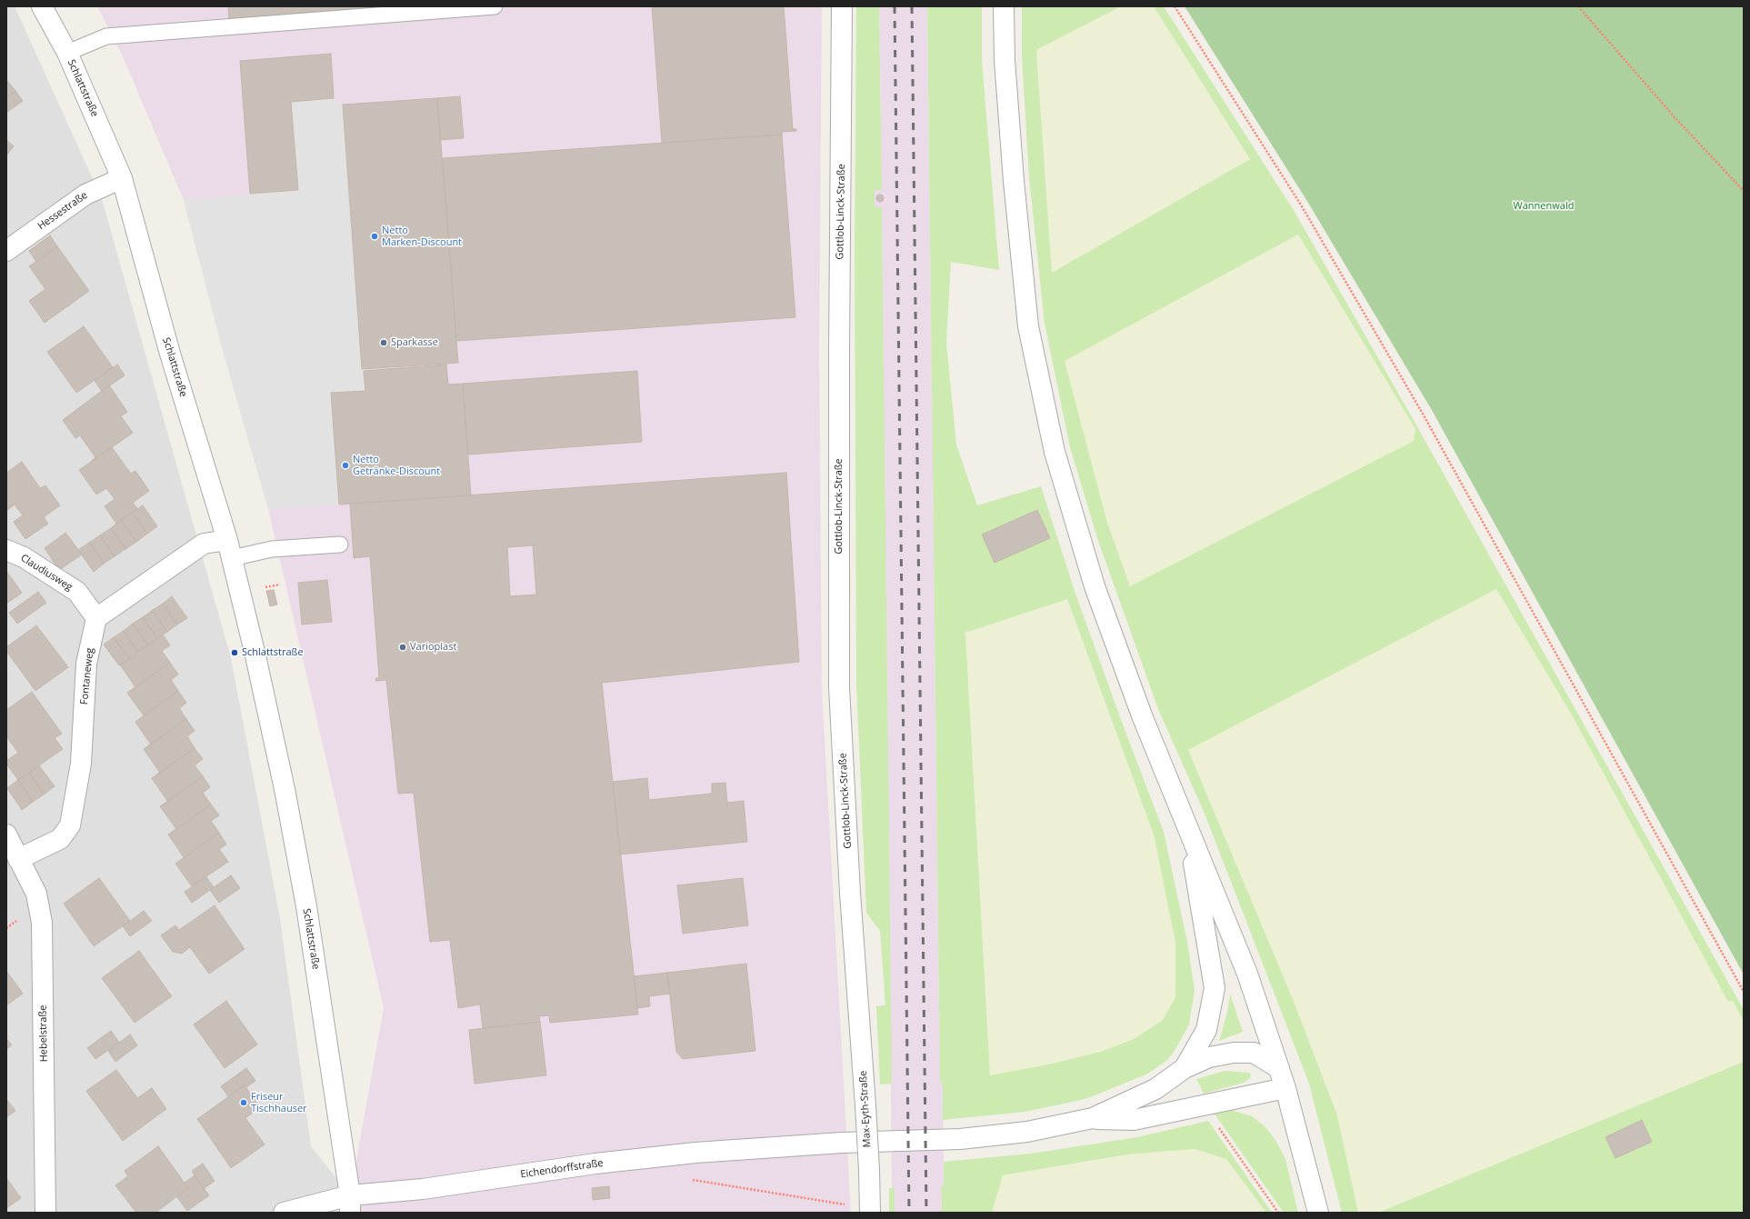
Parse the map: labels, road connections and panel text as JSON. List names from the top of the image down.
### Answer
{
  "streets": {
    "street": [
      "Schlattstraße",
      "Hessestraße",
      "Gottlob-Linck-Straße",
      "Claudiusweg",
      "Fontaneweg",
      "Hebelstraße",
      "Max-Eyth-Straße",
      "Eichendorffstraße"
    ]
  },
  "crossings": [
    ["Schlattstraße", "Hessestraße"],
    ["Schlattstraße", "Eichendorffstraße"],
    ["Gottlob-Linck-Straße", "Max-Eyth-Straße"],
    ["Claudiusweg", "Fontaneweg"],
    ["Fontaneweg", "Hebelstraße"]
  ],
  "parks": ["Wannenwald"],
  "places": [
    "Netto Marken-Discount",
    "Sparkasse",
    "Netto Getränke-Discount",
    "Varioplast",
    "Schlattstraße",
    "Friseur Tischhauser"
  ]
}
